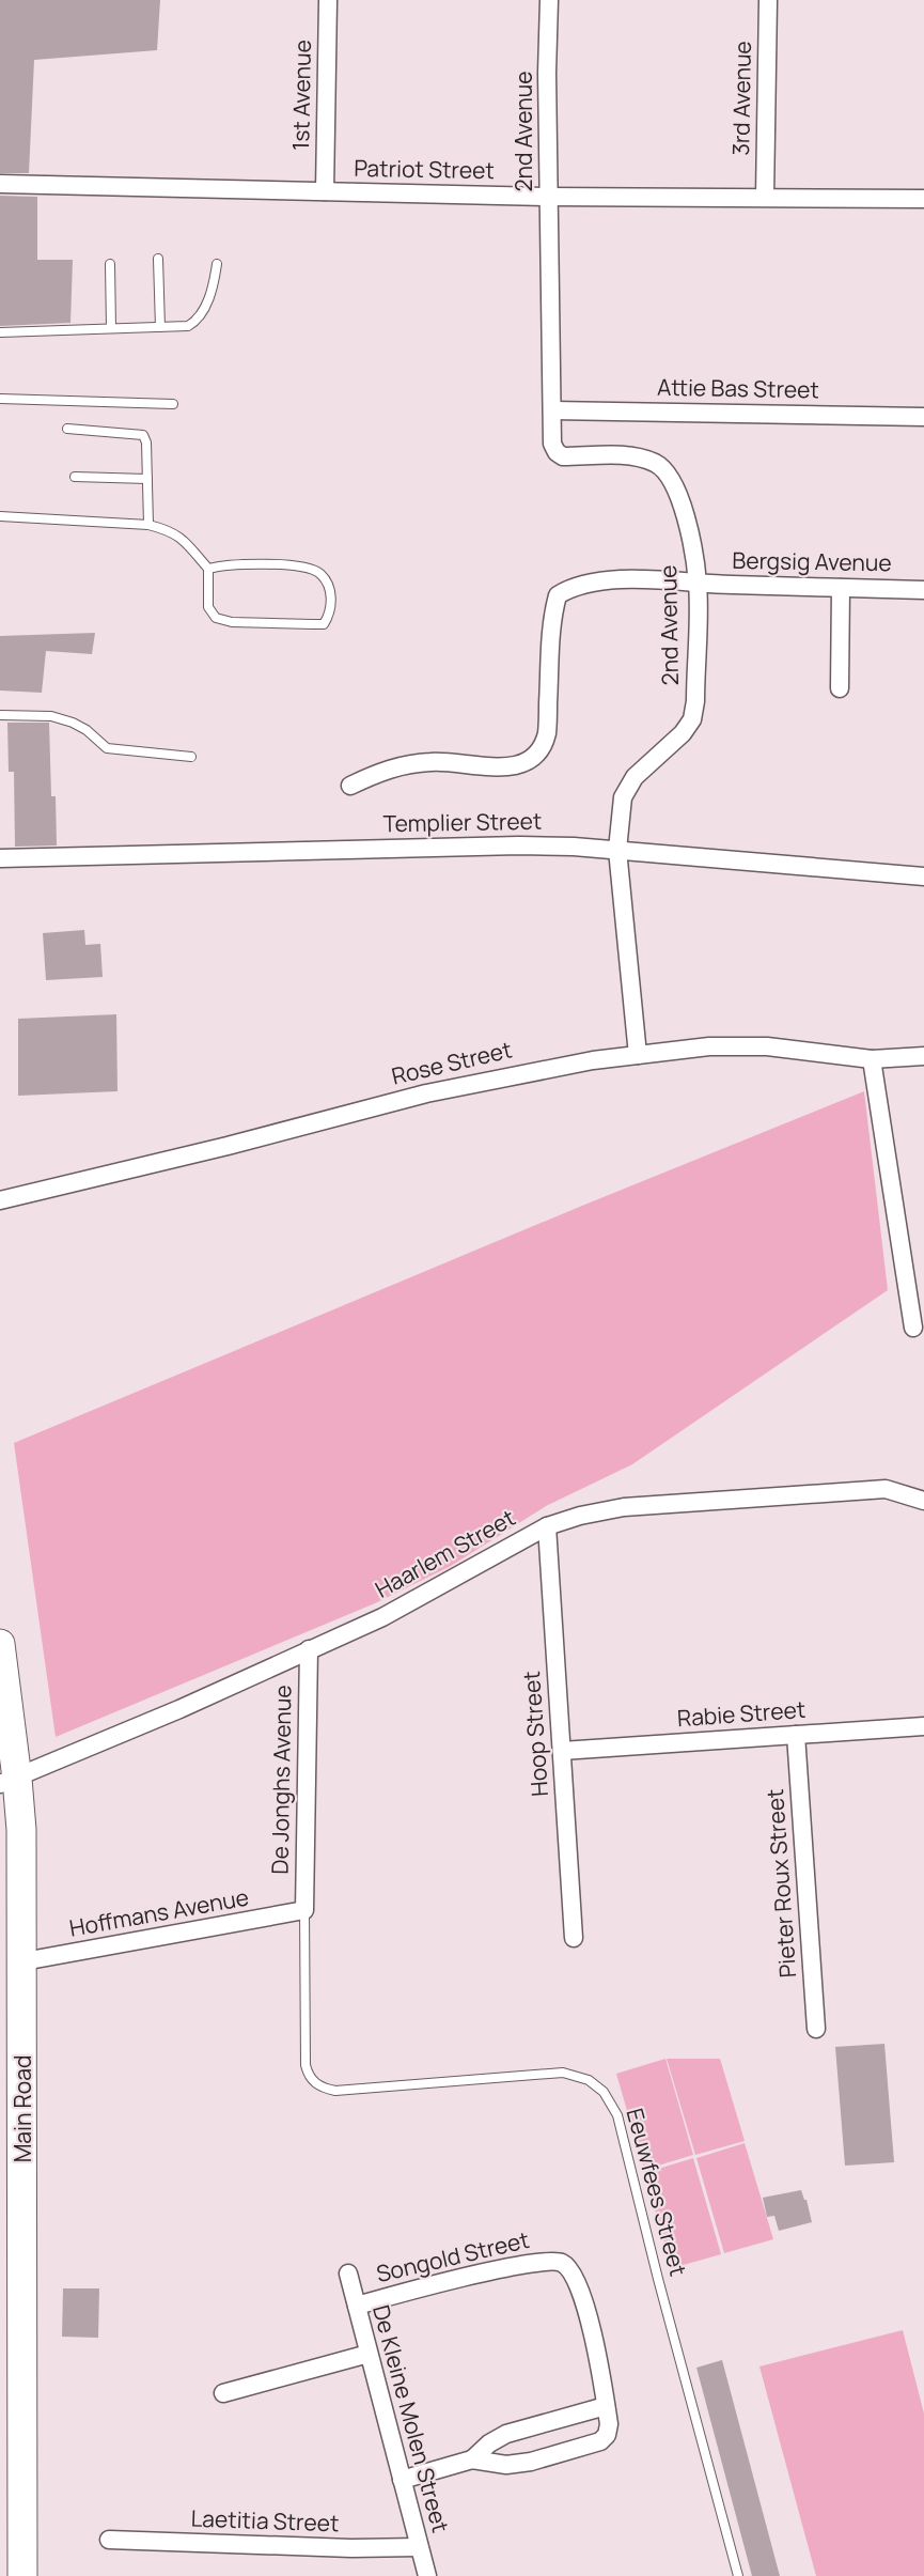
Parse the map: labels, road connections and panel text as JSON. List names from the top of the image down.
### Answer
{
  "streets": {
    "main road": ["Main Road"],
    "street": [
      "1st Avenue",
      "3rd Avenue",
      "2nd Avenue",
      "Patriot Street",
      "Attie Bas Street",
      "Bergsig Avenue",
      "Templier Street",
      "Rose Street",
      "Haarlem Street",
      "Rabie Street",
      "Hoop Street",
      "De Jonghs Avenue",
      "Pieter Roux Street",
      "Hoffmans Avenue",
      "Songold Street",
      "De Kleine Molen Street",
      "Laetitia Street"
    ],
    "lane": ["Eeuwfees Street"]
  },
  "crossings": [
    ["1st Avenue", "Patriot Street"],
    ["3rd Avenue", "Patriot Street"],
    ["2nd Avenue", "Patriot Street"],
    ["2nd Avenue", "Attie Bas Street"],
    ["2nd Avenue", "Bergsig Avenue"],
    ["2nd Avenue", "Templier Street"],
    ["2nd Avenue", "Rose Street"],
    ["Haarlem Street", "Hoop Street"],
    ["Haarlem Street", "De Jonghs Avenue"],
    ["Haarlem Street", "Main Road"],
    ["Rabie Street", "Hoop Street"],
    ["Rabie Street", "Pieter Roux Street"],
    ["De Jonghs Avenue", "Hoffmans Avenue"],
    ["De Jonghs Avenue", "Eeuwfees Street"],
    ["Hoffmans Avenue", "Main Road"],
    ["Hoffmans Avenue", "Eeuwfees Street"],
    ["Songold Street", "De Kleine Molen Street"],
    ["De Kleine Molen Street", "Laetitia Street"]
  ]
}
